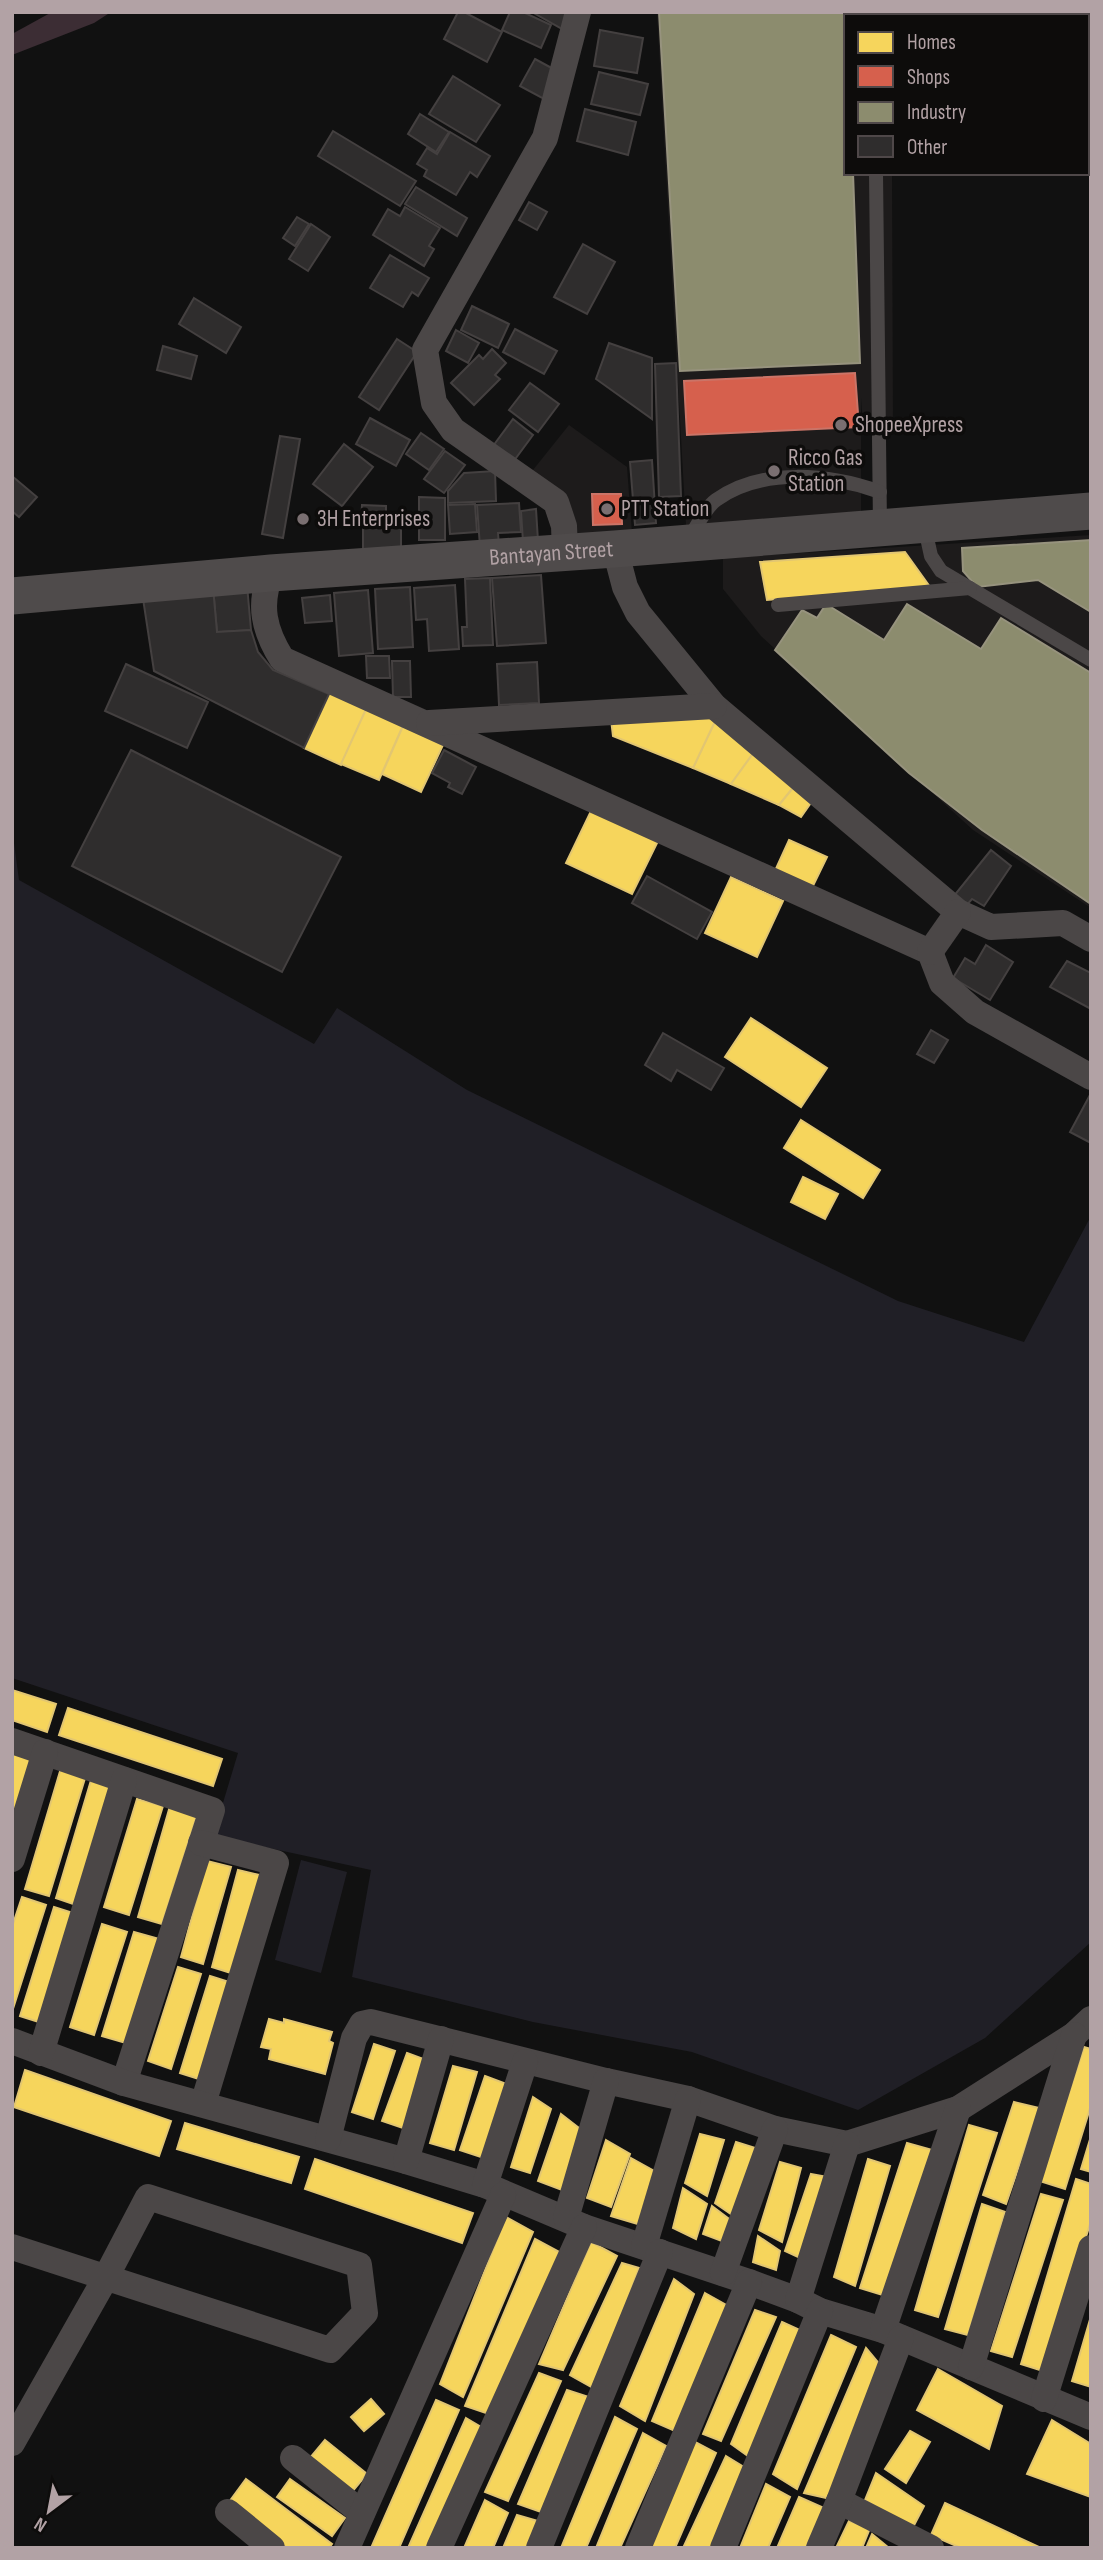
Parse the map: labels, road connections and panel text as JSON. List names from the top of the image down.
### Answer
{
  "streets": {
    "main road": ["Bantayan Street"]
  },
  "places": [
    "ShopeeXpress",
    "Ricco Gas Station",
    "PTT Station",
    "3H Enterprises"
  ],
  "legend": [
    "Homes",
    "Shops",
    "Industry",
    "Other"
  ],
  "north": "bottom left"
}
